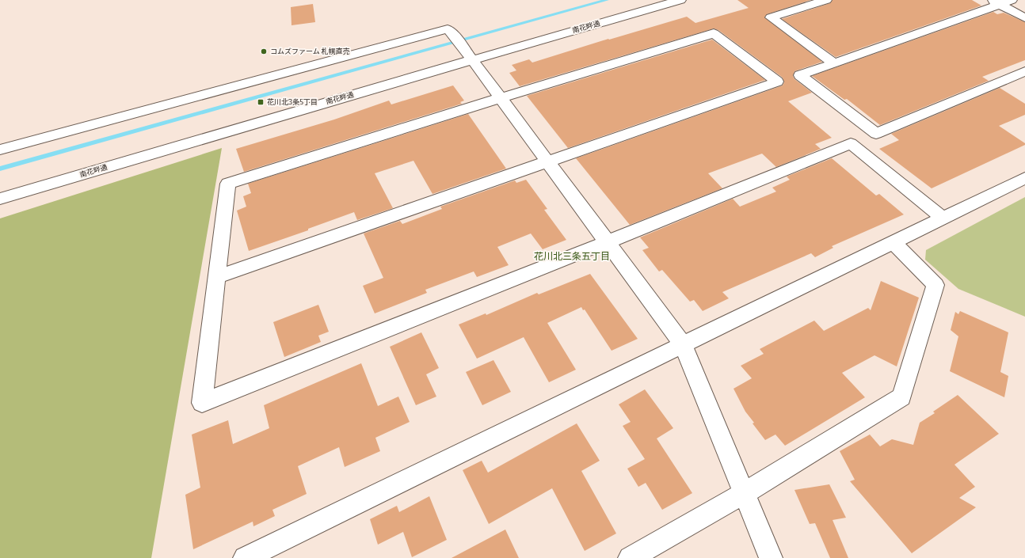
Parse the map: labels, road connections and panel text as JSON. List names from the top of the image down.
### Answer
{
  "streets": {
    "street": ["南花畔通"]
  },
  "districts": ["花川北三条五丁目"],
  "places": {
    "other": ["コムズファーム 札幌直売"],
    "transit": ["花川北3条5丁目"]
  }
}
